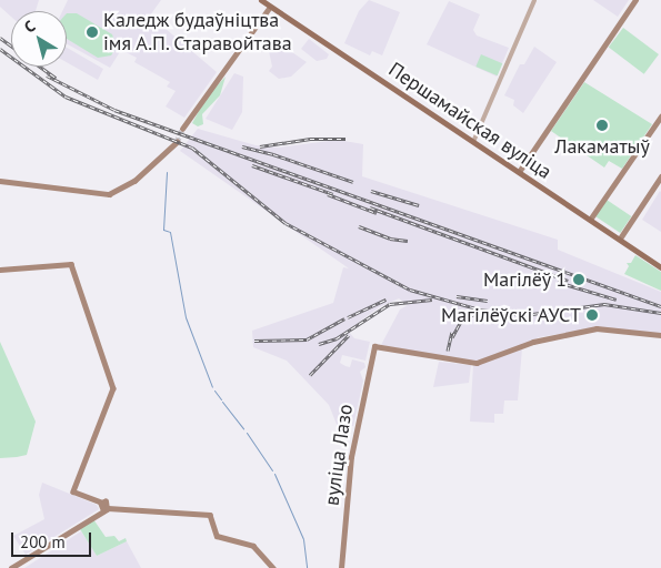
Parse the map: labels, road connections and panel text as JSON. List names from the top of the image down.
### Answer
{
  "streets": {
    "main road": ["Першамайская вуліца", "вуліца Лазо"]
  },
  "places": [
    "Каледж будаўніцтва імя А.П. Старавойтава",
    "Лакаматыў",
    "Магілёў 1",
    "Магілёўскі АУСТ"
  ],
  "scale_bar": "200 m",
  "north": "top left"
}
